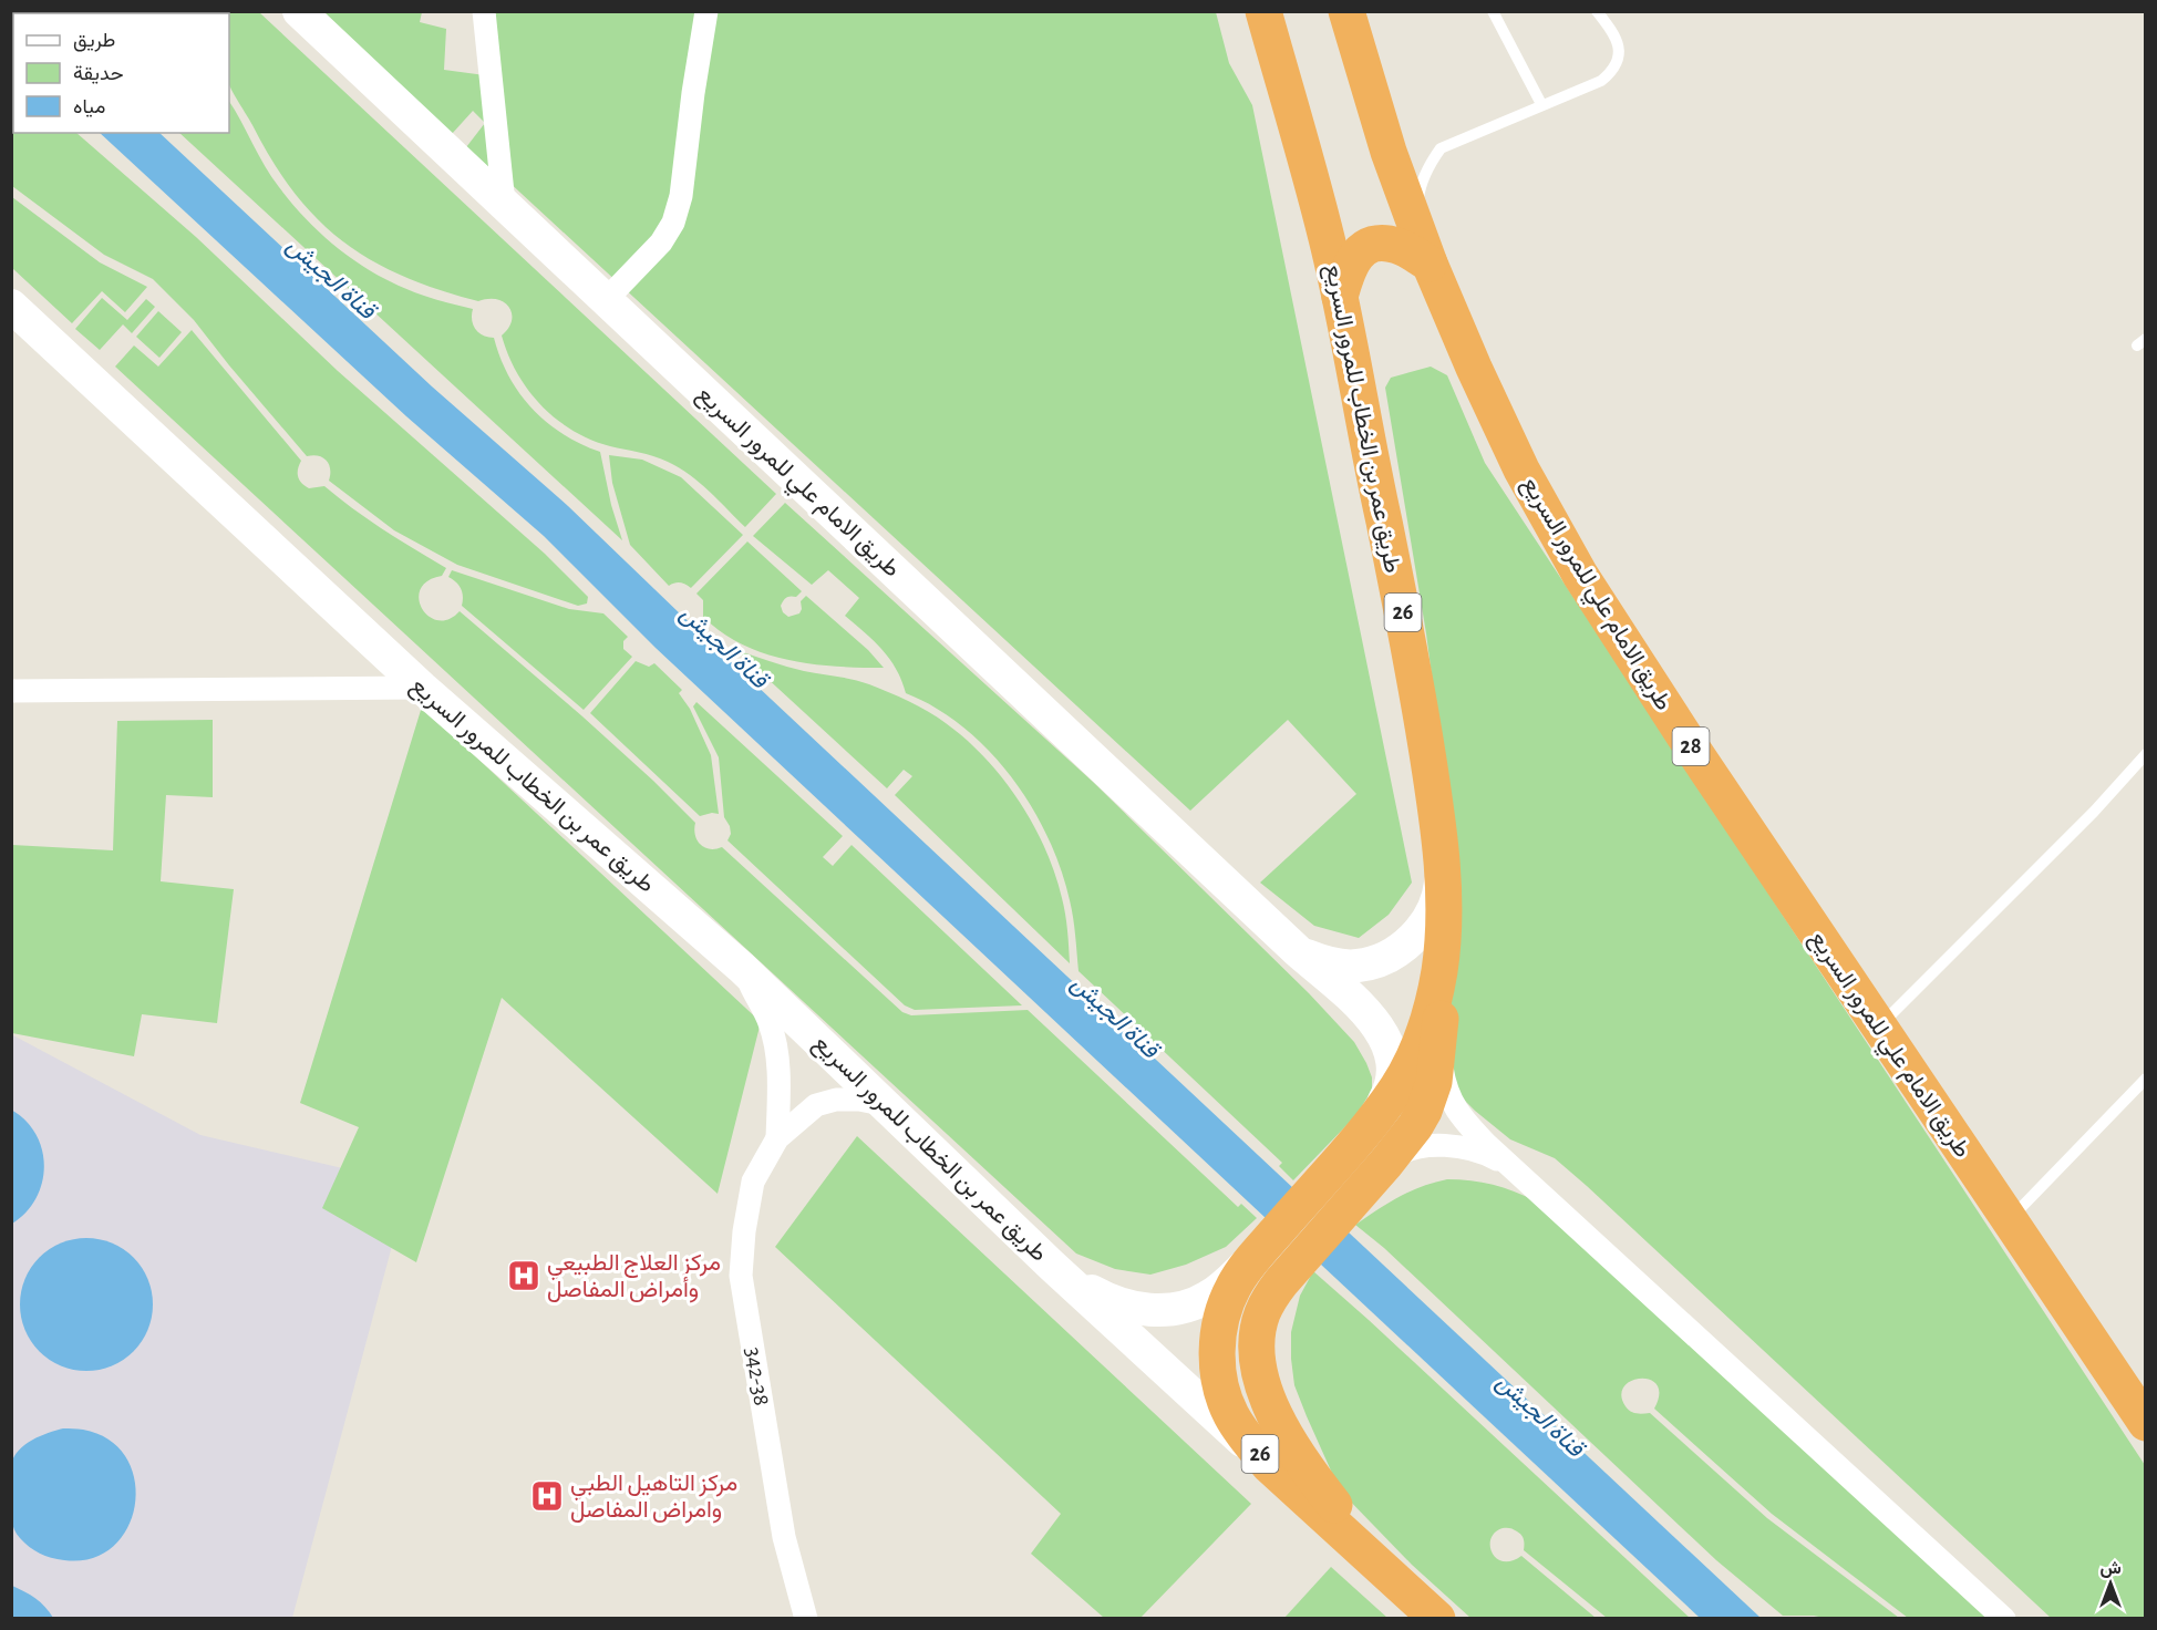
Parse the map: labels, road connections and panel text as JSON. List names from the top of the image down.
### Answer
{
  "streets": {
    "highway": [
      "طريق عمر بن الخطاب للمرور السريع",
      "طريق الامام علي للمرور السريع",
      "26",
      "28"
    ],
    "street": ["342-38"]
  },
  "crossings": [
    ["طريق عمر بن الخطاب للمرور السريع", "طريق الامام علي للمرور السريع"]
  ],
  "water": ["قناة الجيش"],
  "places": {
    "hospital": ["مركز العلاج الطبيعي وأمراض المفاصل", "مركز التاهيل الطبي وامراض المفاصل"]
  },
  "legend": ["طريق", "حديقة", "مياه"],
  "north": "top"
}
